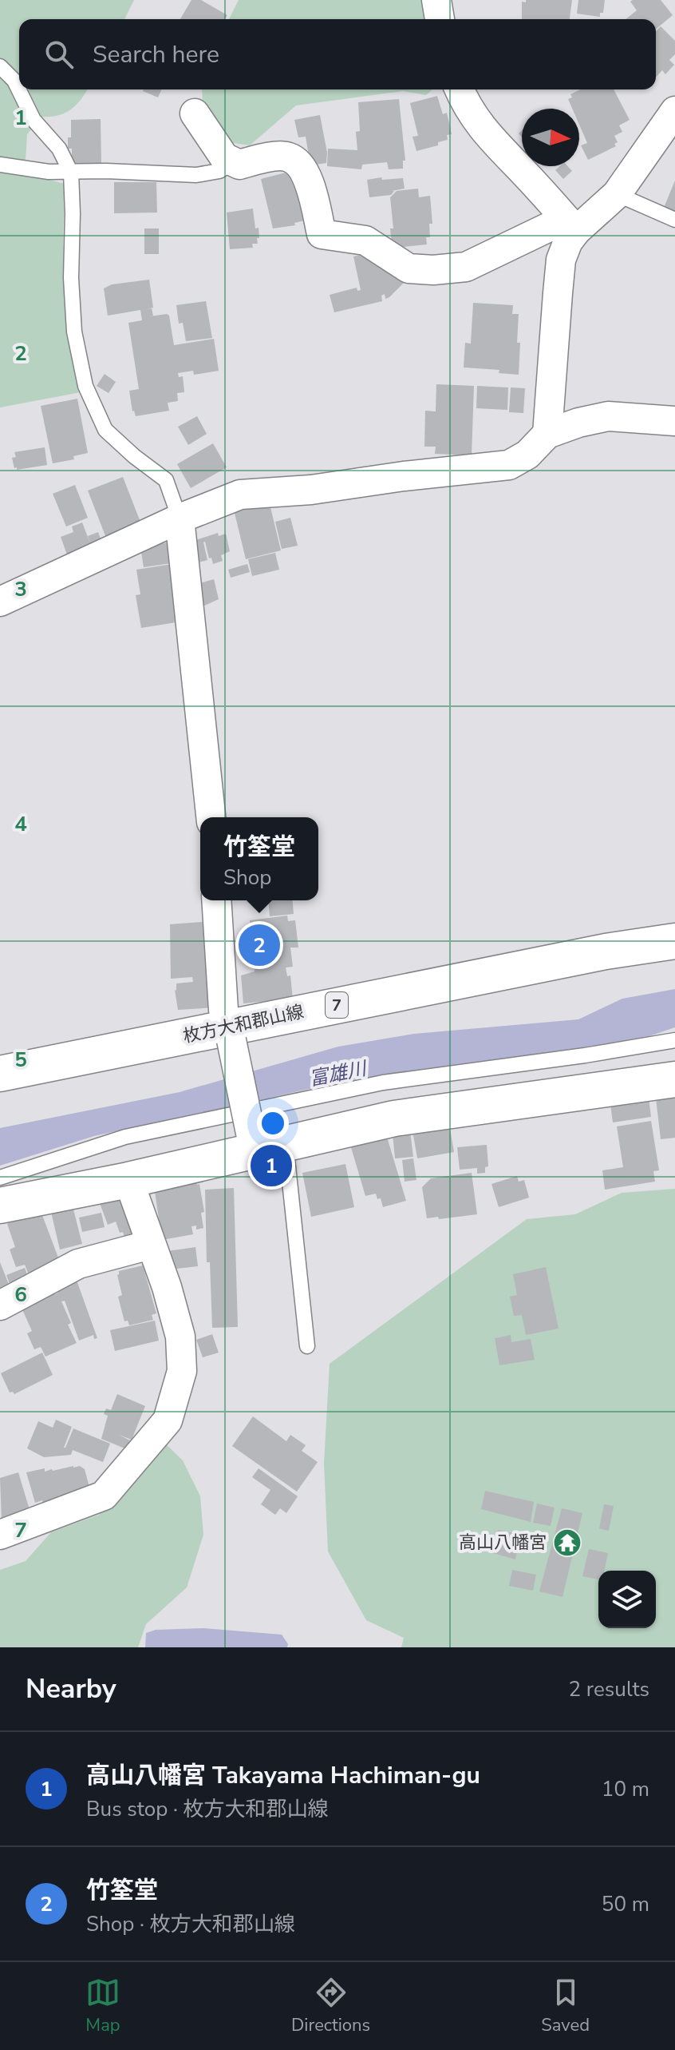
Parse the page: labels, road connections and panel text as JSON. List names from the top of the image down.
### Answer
{
  "streets": {
    "main road": ["7", "枚方大和郡山線"]
  },
  "water": ["富雄川"],
  "places": {
    "temple": ["高山八幡宮"]
  },
  "north": "right",
  "page": {
    "search": "Search here",
    "popup": ["竹筌堂", "Shop"],
    "pins": ["2", "1"],
    "heading": ["Nearby", "2 results"],
    "list": [
      {
        "mark": "1",
        "name": "高山八幡宮 Takayama Hachiman-gu",
        "note": "Bus stop · 枚方大和郡山線",
        "value": "10 m"
      },
      {
        "mark": "2",
        "name": "竹筌堂",
        "note": "Shop · 枚方大和郡山線",
        "value": "50 m"
      }
    ],
    "nav": ["Map", "Directions", "Saved"]
  },
  "grid": {
    "rows": [
      "1",
      "2",
      "3",
      "4",
      "5",
      "6",
      "7"
    ]
  }
}
